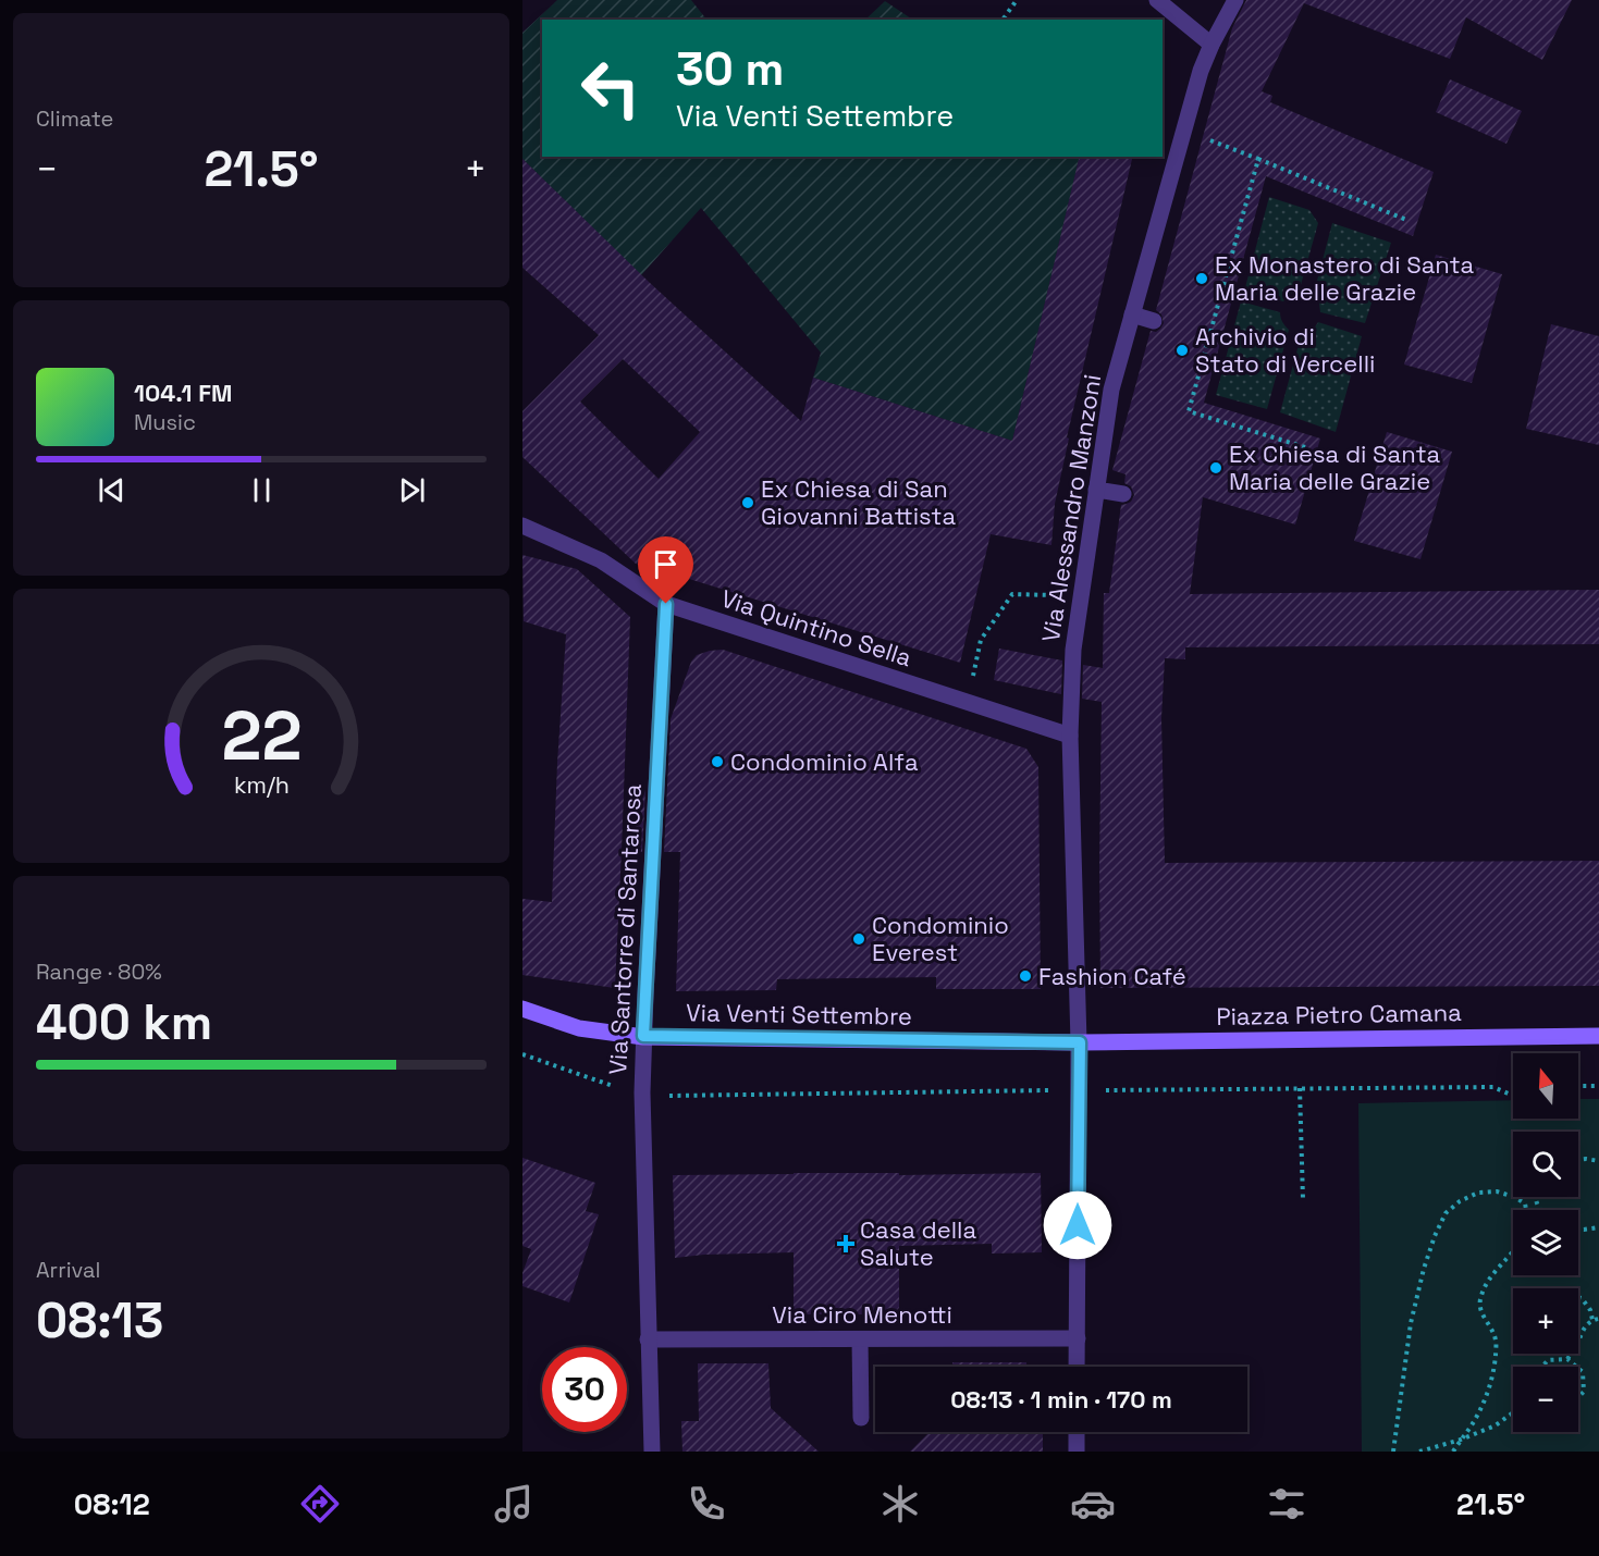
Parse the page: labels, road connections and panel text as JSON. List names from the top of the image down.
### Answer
{
  "streets": {
    "main road": ["Via Venti Settembre", "Piazza Pietro Camana"],
    "street": [
      "Via Alessandro Manzoni",
      "Via Quintino Sella",
      "Via Santorre di Santarosa",
      "Via Ciro Menotti"
    ]
  },
  "crossings": [
    ["Via Alessandro Manzoni", "Via Quintino Sella"],
    ["Via Alessandro Manzoni", "Via Venti Settembre"],
    ["Via Alessandro Manzoni", "Piazza Pietro Camana"],
    ["Via Alessandro Manzoni", "Via Ciro Menotti"],
    ["Via Quintino Sella", "Via Santorre di Santarosa"],
    ["Via Santorre di Santarosa", "Via Venti Settembre"],
    ["Via Santorre di Santarosa", "Via Ciro Menotti"],
    ["Via Venti Settembre", "Piazza Pietro Camana"]
  ],
  "places": {
    "other": [
      "Ex Monastero di Santa Maria delle Grazie",
      "Archivio di Stato di Vercelli",
      "Ex Chiesa di Santa Maria delle Grazie",
      "Ex Chiesa di San Giovanni Battista",
      "Condominio Alfa",
      "Condominio Everest",
      "Fashion Café"
    ],
    "health": ["Casa della Salute"]
  },
  "north": "top",
  "page": {
    "tile": [
      "Climate",
      ["Range · 80%", "400 km"],
      ["Arrival", "08:13"]
    ],
    "turn": ["30 m", "Via Venti Settembre"],
    "heat": ["−", "21.5°", "+"],
    "song": ["104.1 FM", "Music"],
    "map_buttons": ["+", "−"],
    "limit": "30",
    "trip": "08:13 · 1 min · 170 m",
    "tabs": ["08:12", "21.5°"],
    "gauge": ["22", "km/h"]
  }
}
